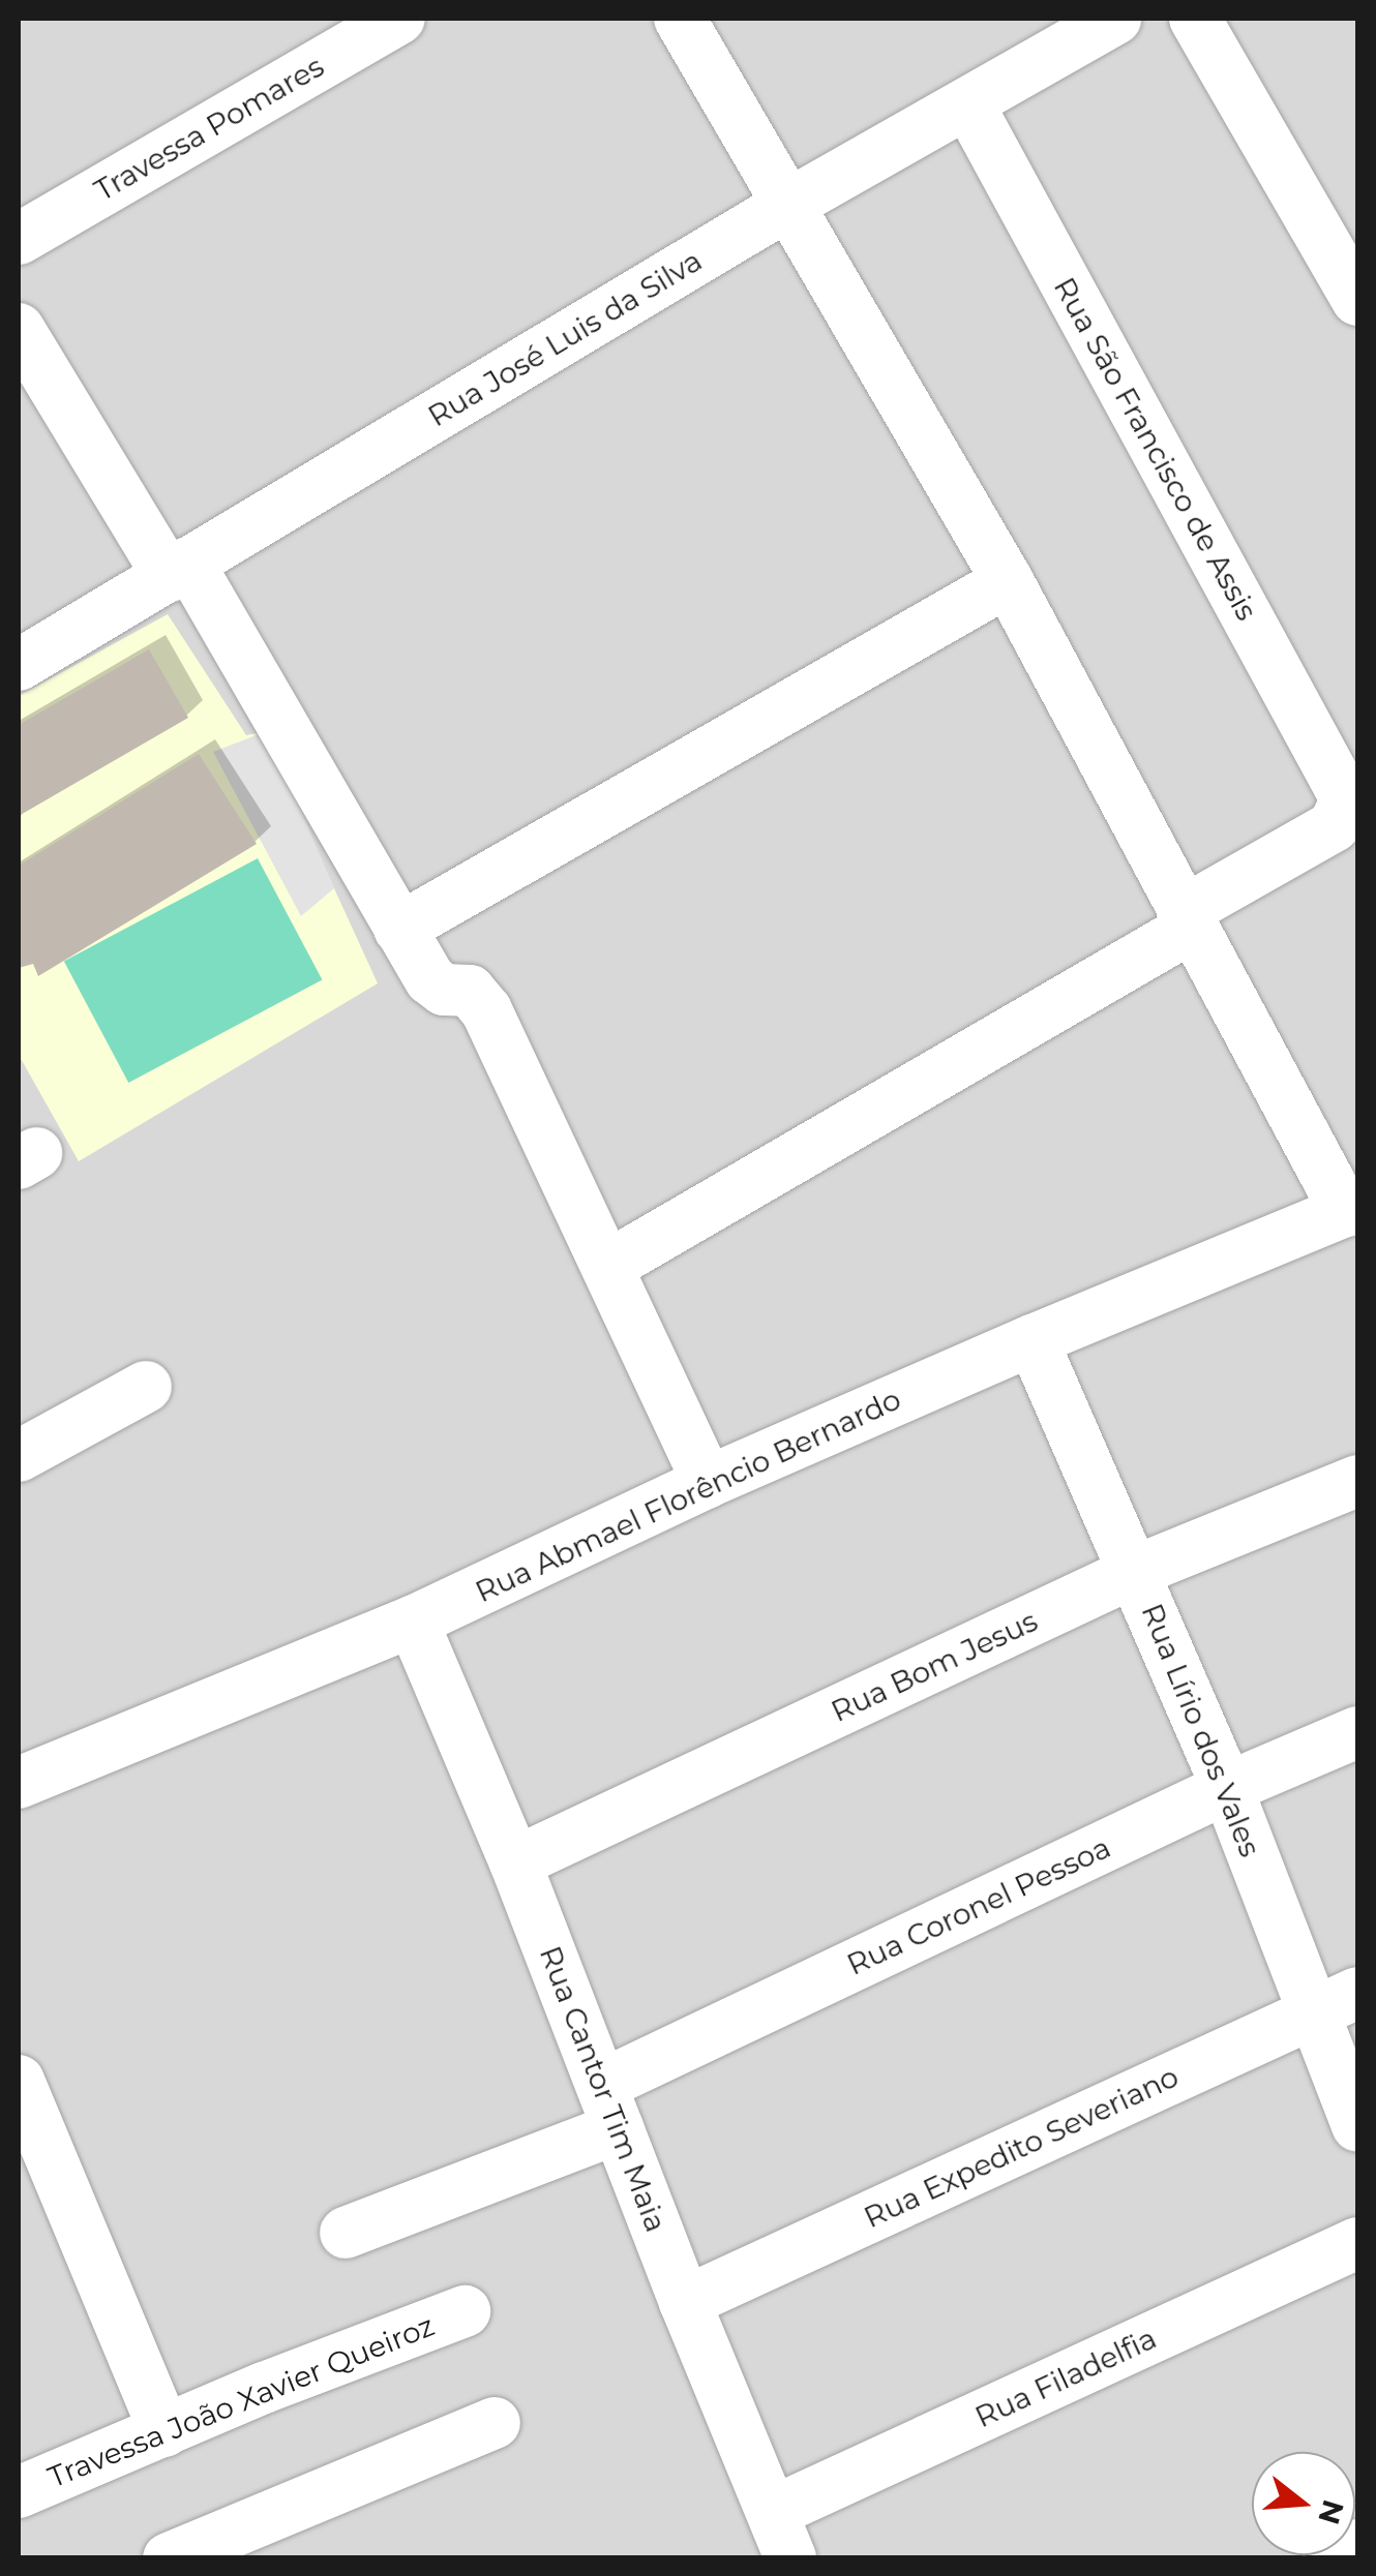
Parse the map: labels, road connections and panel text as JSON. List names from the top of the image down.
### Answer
{
  "streets": {
    "street": [
      "Travessa Pomares",
      "Rua José Luis da Silva",
      "Rua São Francisco de Assis",
      "Rua Abmael Florêncio Bernardo",
      "Rua Bom Jesus",
      "Rua Lírio dos Vales",
      "Rua Coronel Pessoa",
      "Rua Cantor Tim Maia",
      "Rua Expedito Severiano",
      "Rua Filadelfia",
      "Travessa João Xavier Queiroz"
    ]
  },
  "crossings": [
    ["Rua José Luis da Silva", "Rua São Francisco de Assis"],
    ["Rua Abmael Florêncio Bernardo", "Rua Lírio dos Vales"],
    ["Rua Abmael Florêncio Bernardo", "Rua Cantor Tim Maia"],
    ["Rua Bom Jesus", "Rua Lírio dos Vales"],
    ["Rua Bom Jesus", "Rua Cantor Tim Maia"],
    ["Rua Lírio dos Vales", "Rua Coronel Pessoa"],
    ["Rua Lírio dos Vales", "Rua Expedito Severiano"],
    ["Rua Coronel Pessoa", "Rua Cantor Tim Maia"],
    ["Rua Cantor Tim Maia", "Rua Expedito Severiano"],
    ["Rua Cantor Tim Maia", "Rua Filadelfia"]
  ],
  "north": "right"
}
